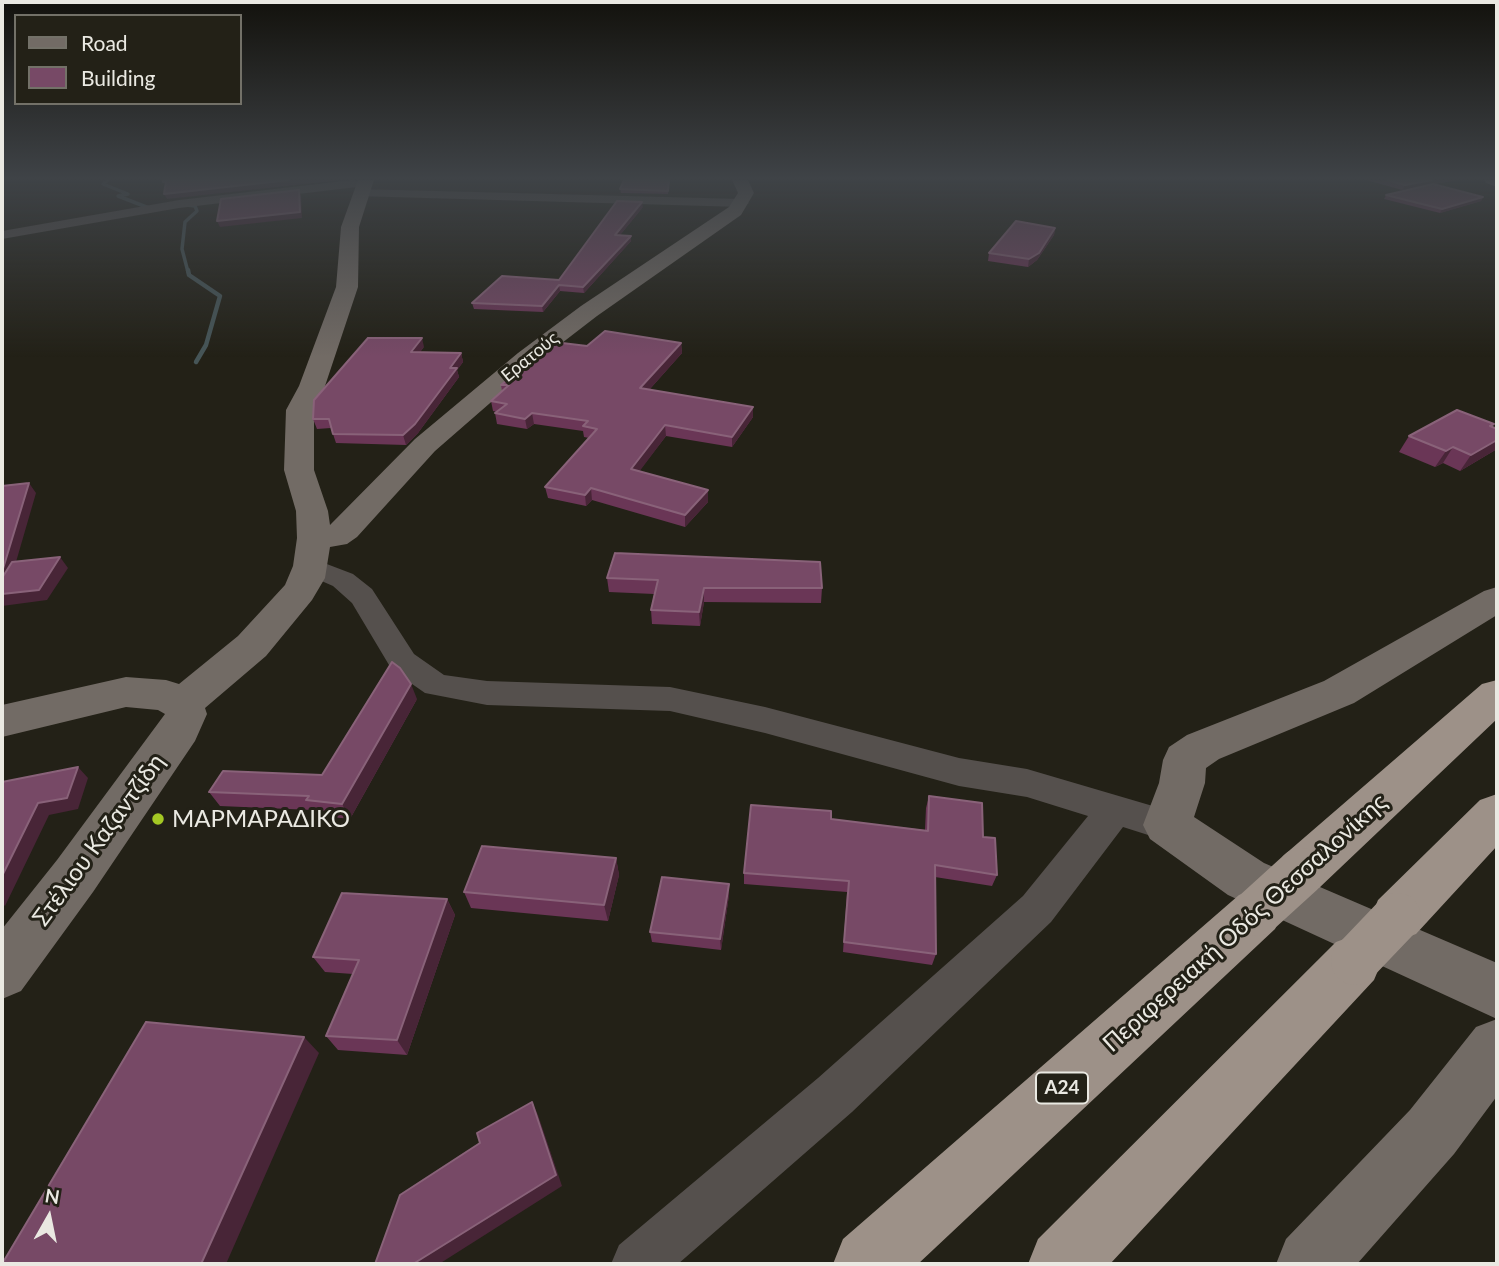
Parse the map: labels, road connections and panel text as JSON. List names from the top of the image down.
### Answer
{
  "streets": {
    "highway": ["Περιφερειακή Οδός Θεσσαλονίκης", "Α24"],
    "street": ["Ερατούς", "Στέλιου Καζαντζίδη"]
  },
  "places": ["ΜΑΡΜΑΡΑΔΙΚΟ"],
  "legend": ["Road", "Building"],
  "north": "top"
}
